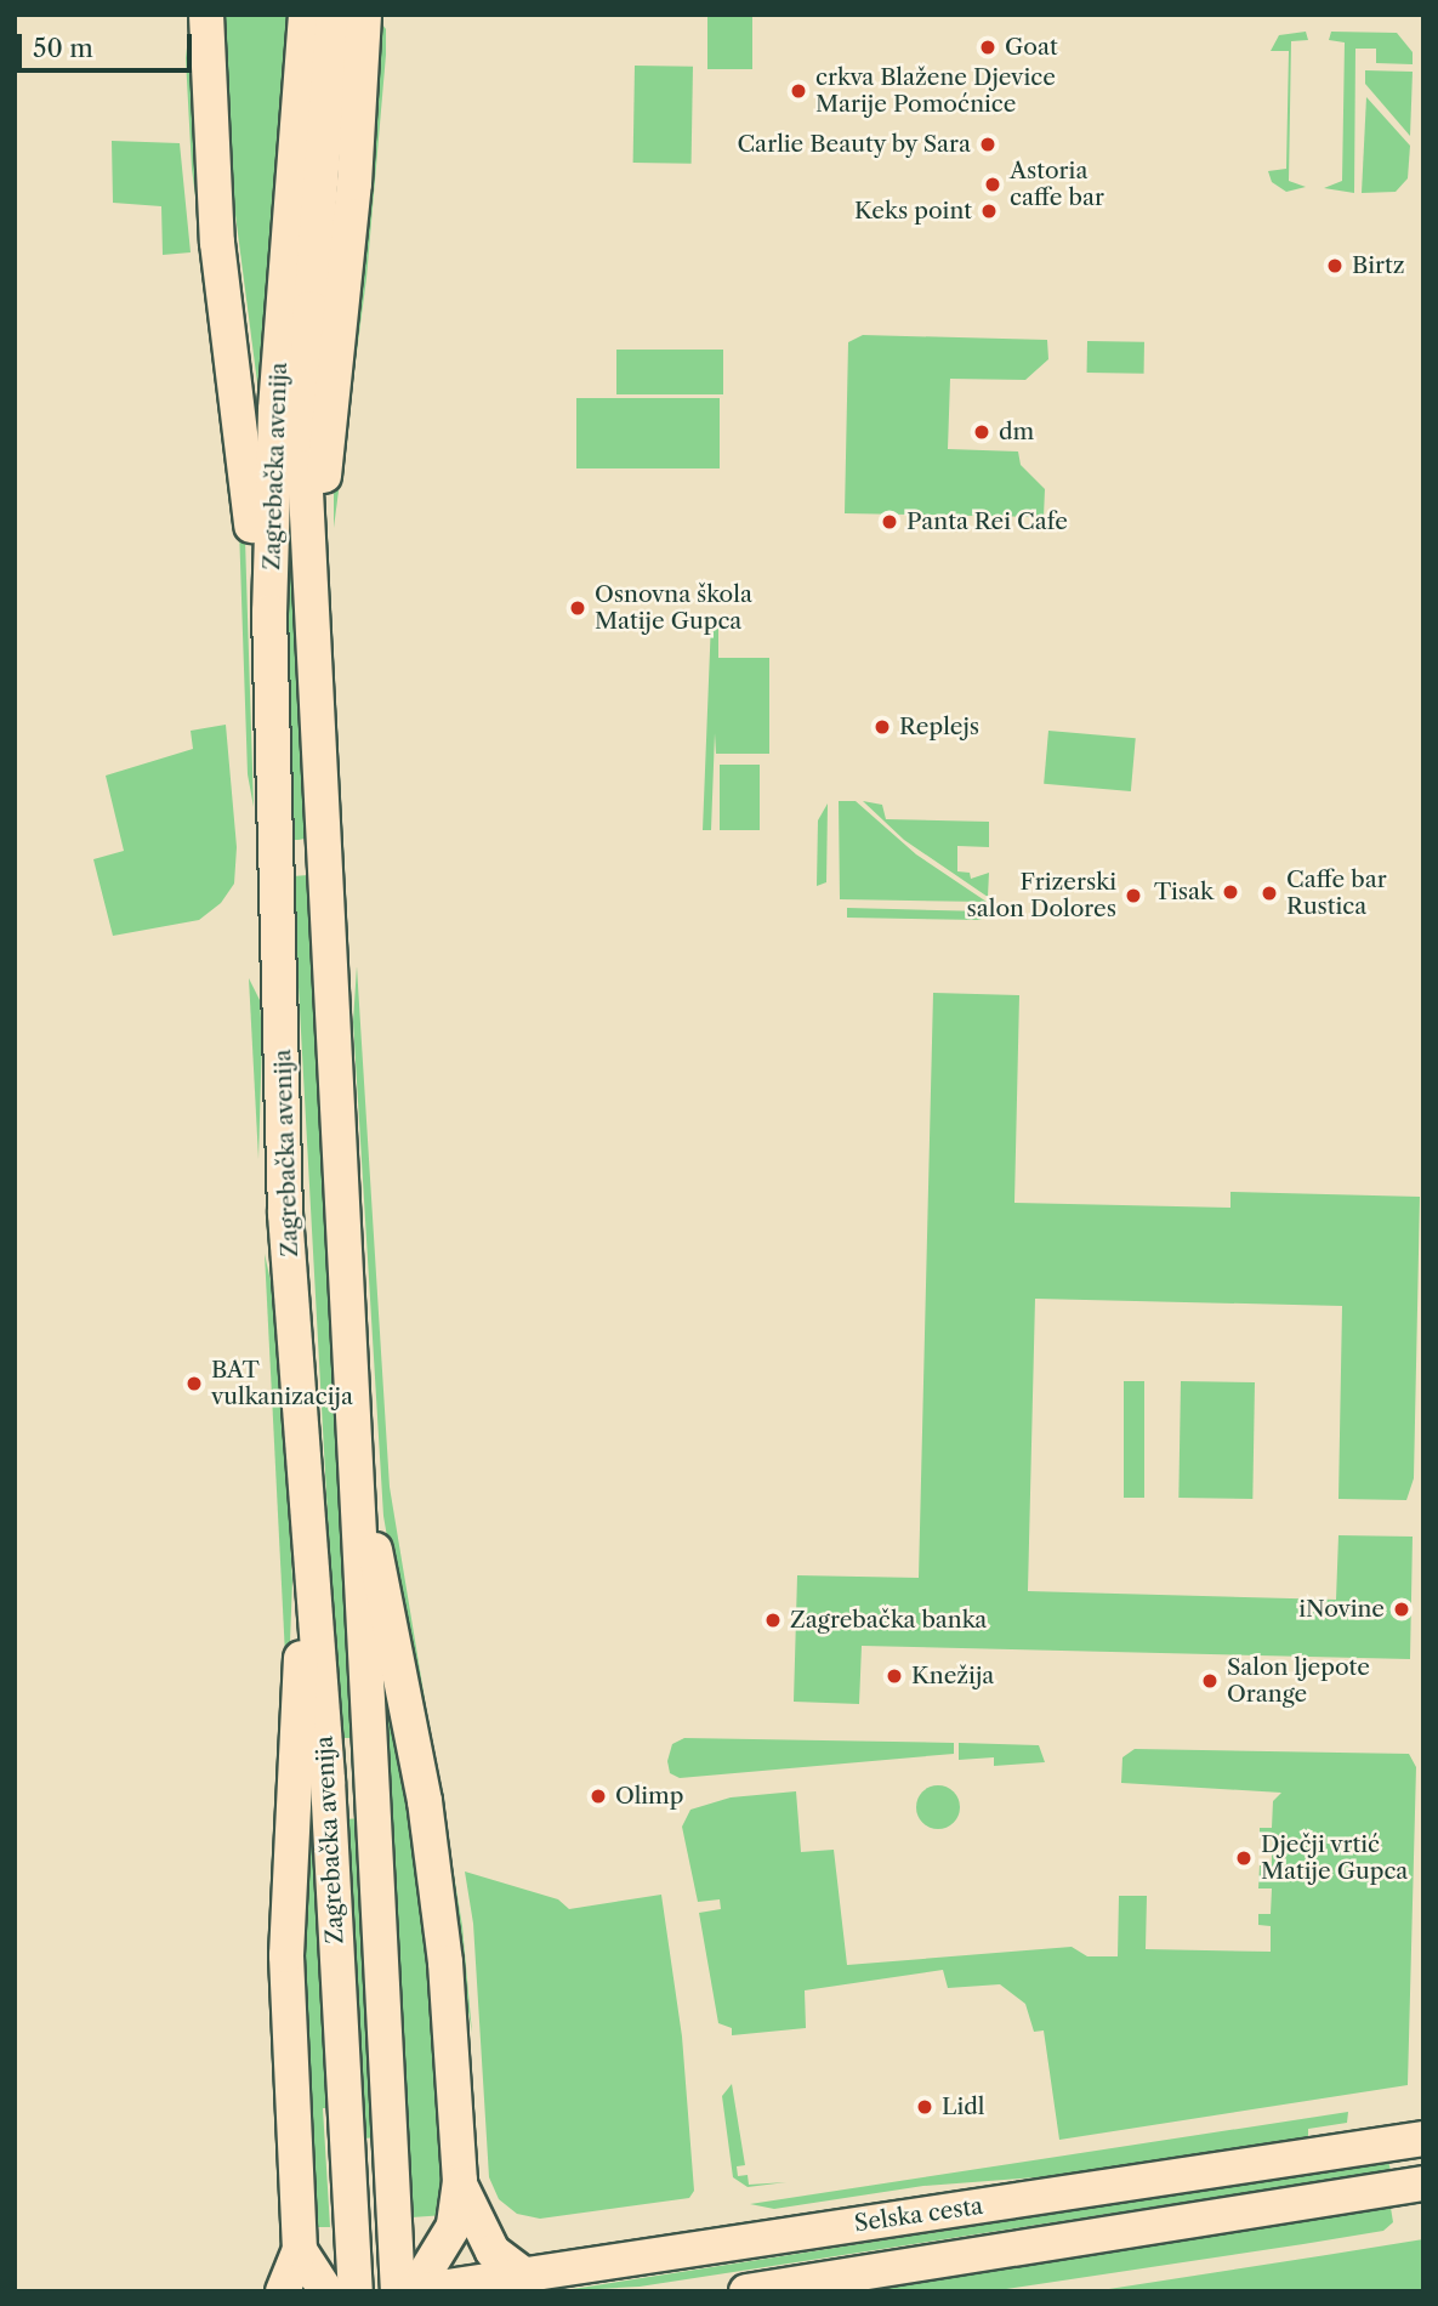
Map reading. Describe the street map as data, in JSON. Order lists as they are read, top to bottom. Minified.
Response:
{"streets":{"main road":["Zagrebačka avenija","Selska cesta"]},"places":["Goat","crkva Blažene Djevice Marije Pomoćnice","Carlie Beauty by Sara","Astoria caffe bar","Keks point","Birtz","dm","Panta Rei Cafe","Osnovna škola Matije Gupca","Replejs","Tisak","Caffe bar Rustica","Frizerski salon Dolores","BAT vulkanizacija","iNovine","Zagrebačka banka","Knežija","Salon ljepote Orange","Olimp","Dječji vrtić Matije Gupca","Lidl"],"scale_bar":"50 m"}
